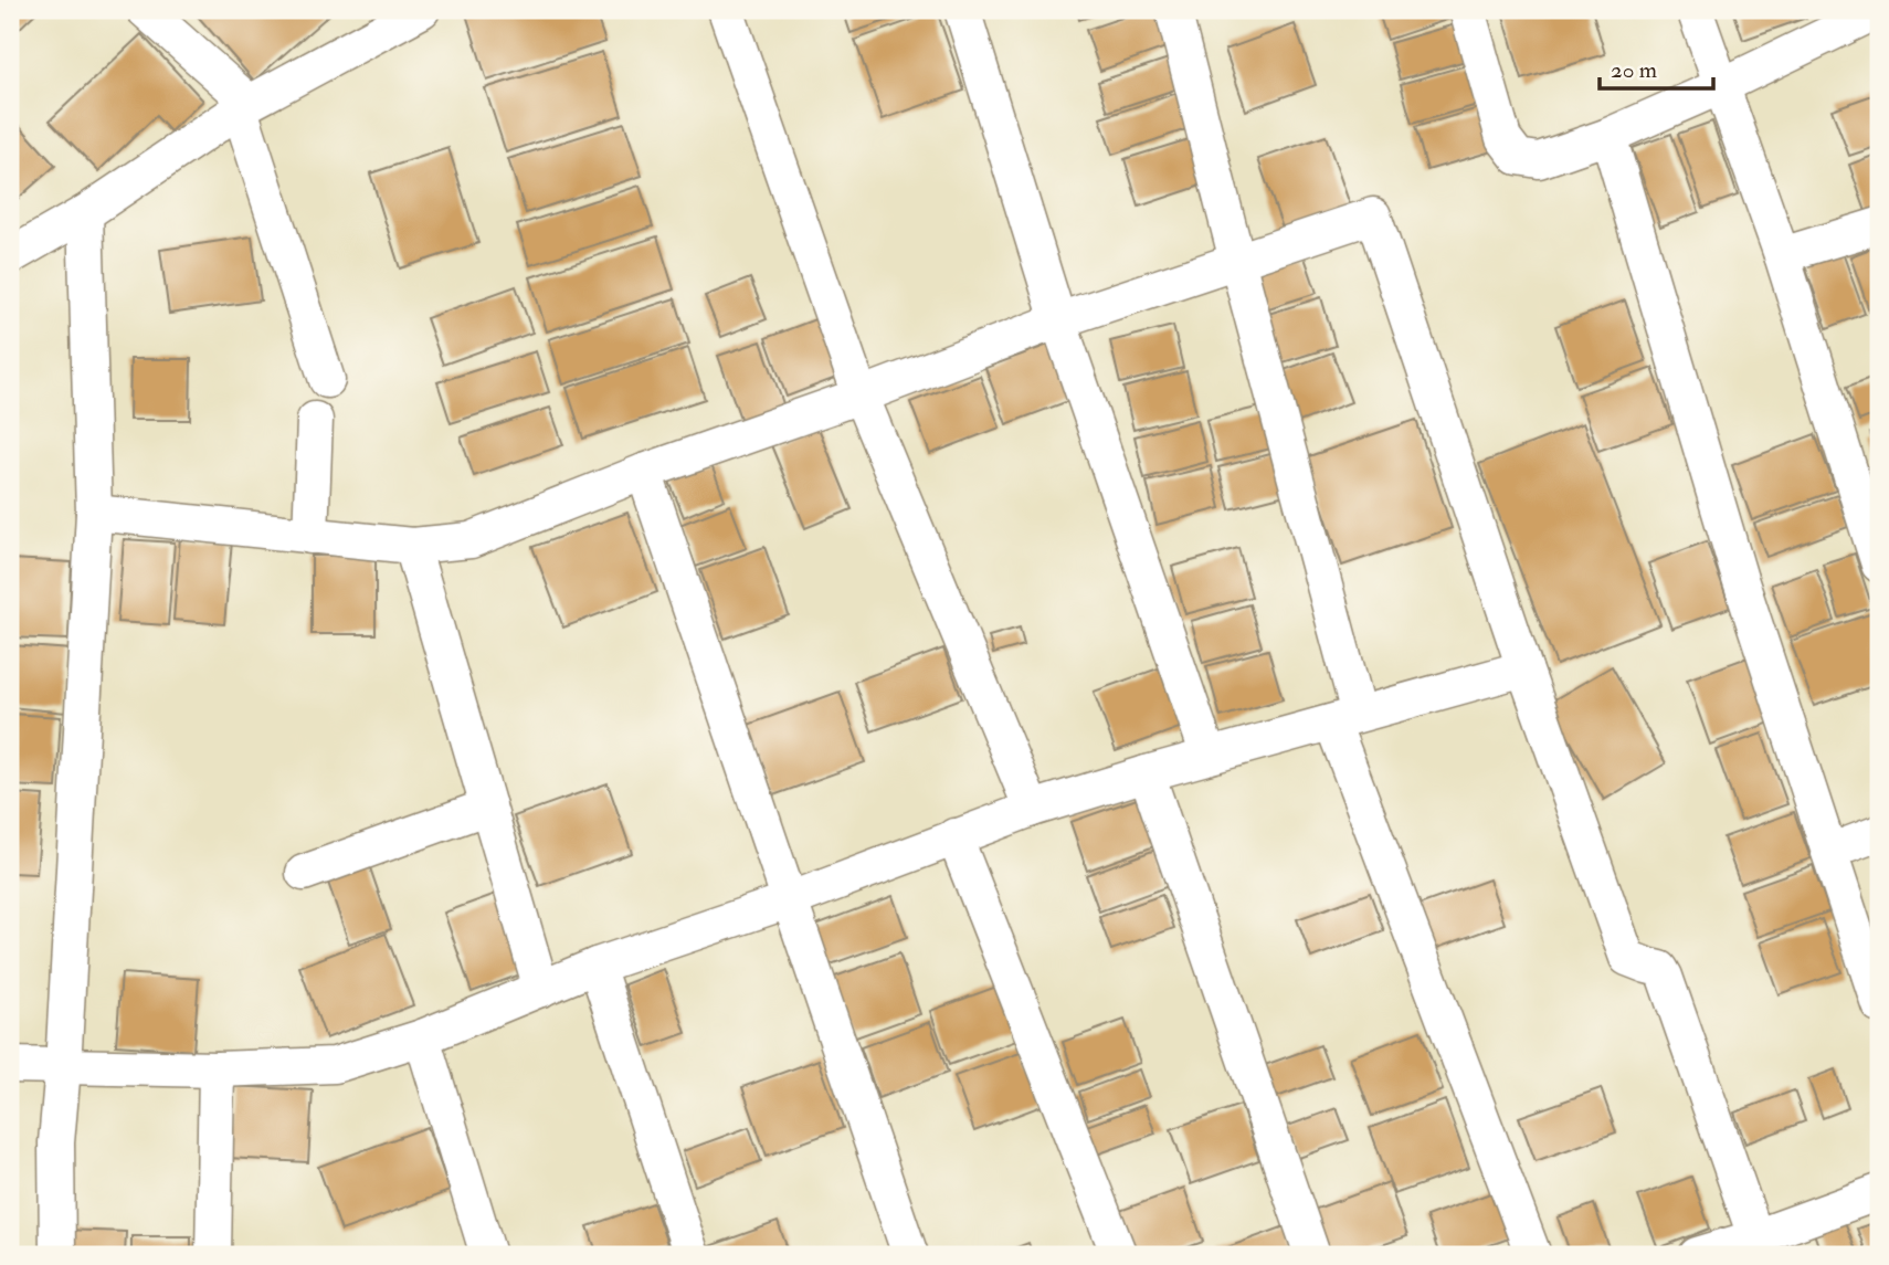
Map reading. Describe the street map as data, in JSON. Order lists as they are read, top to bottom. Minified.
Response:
{"scale_bar":"20 m"}
